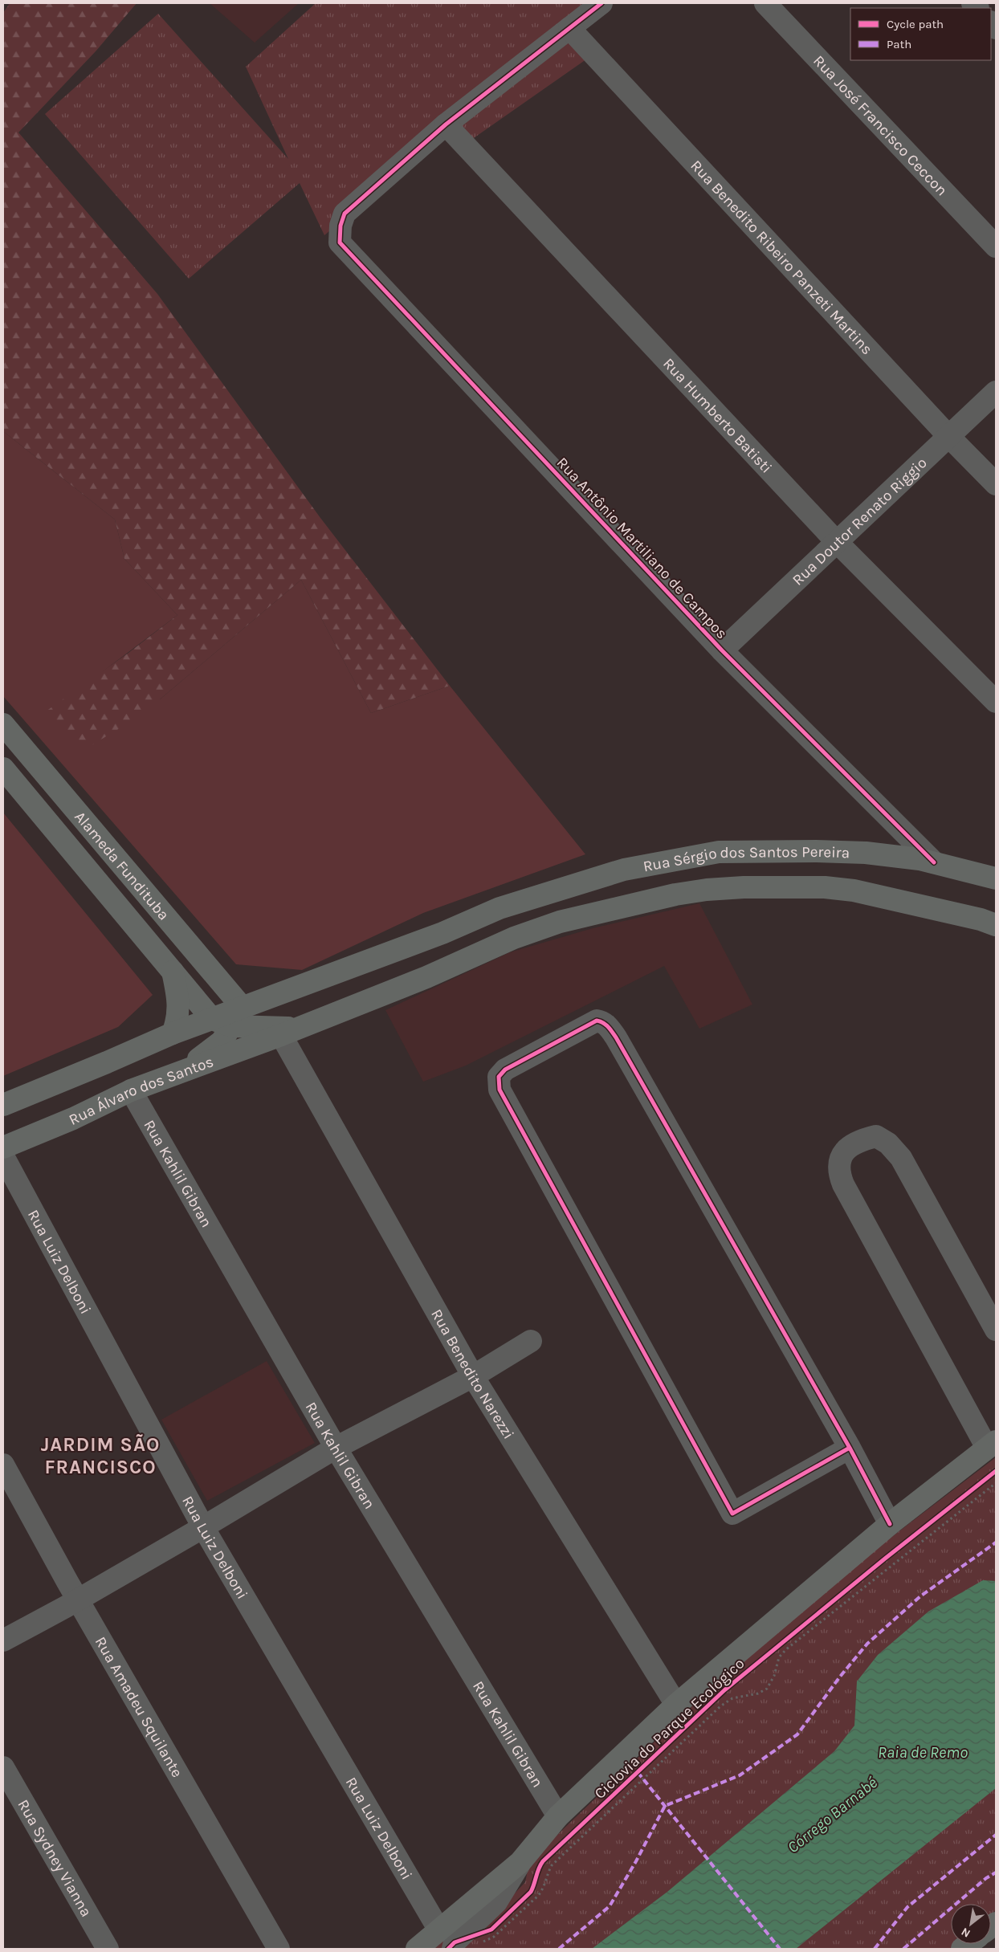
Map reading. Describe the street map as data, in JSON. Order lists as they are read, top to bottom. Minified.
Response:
{"streets":{"main road":["Rua Sérgio dos Santos Pereira","Alameda Fundituba","Rua Álvaro dos Santos"],"street":["Rua José Francisco Ceccon","Rua Benedito Ribeiro Panzeti Martins","Rua Humberto Batisti","Rua Doutor Renato Riggio","Rua Antônio Martiliano de Campos","Rua Kahlil Gibran","Rua Luiz Delboni","Rua Benedito Narezzi","Rua Amadeu Squilante","Rua Sydney Vianna"],"cycle path":["Ciclovia do Parque Ecológico"]},"crossings":[["Rua Benedito Ribeiro Panzeti Martins","Rua Doutor Renato Riggio"],["Rua Humberto Batisti","Rua Doutor Renato Riggio"],["Rua Humberto Batisti","Rua Antônio Martiliano de Campos"],["Rua Doutor Renato Riggio","Rua Antônio Martiliano de Campos"],["Rua Antônio Martiliano de Campos","Rua Sérgio dos Santos Pereira"],["Rua Sérgio dos Santos Pereira","Alameda Fundituba"],["Rua Álvaro dos Santos","Rua Kahlil Gibran"],["Rua Álvaro dos Santos","Rua Benedito Narezzi"]],"districts":["JARDIM SÃO FRANCISCO"],"water":["Raia de Remo","Córrego Barnabé"],"legend":["Cycle path","Path"],"north":"bottom left"}
